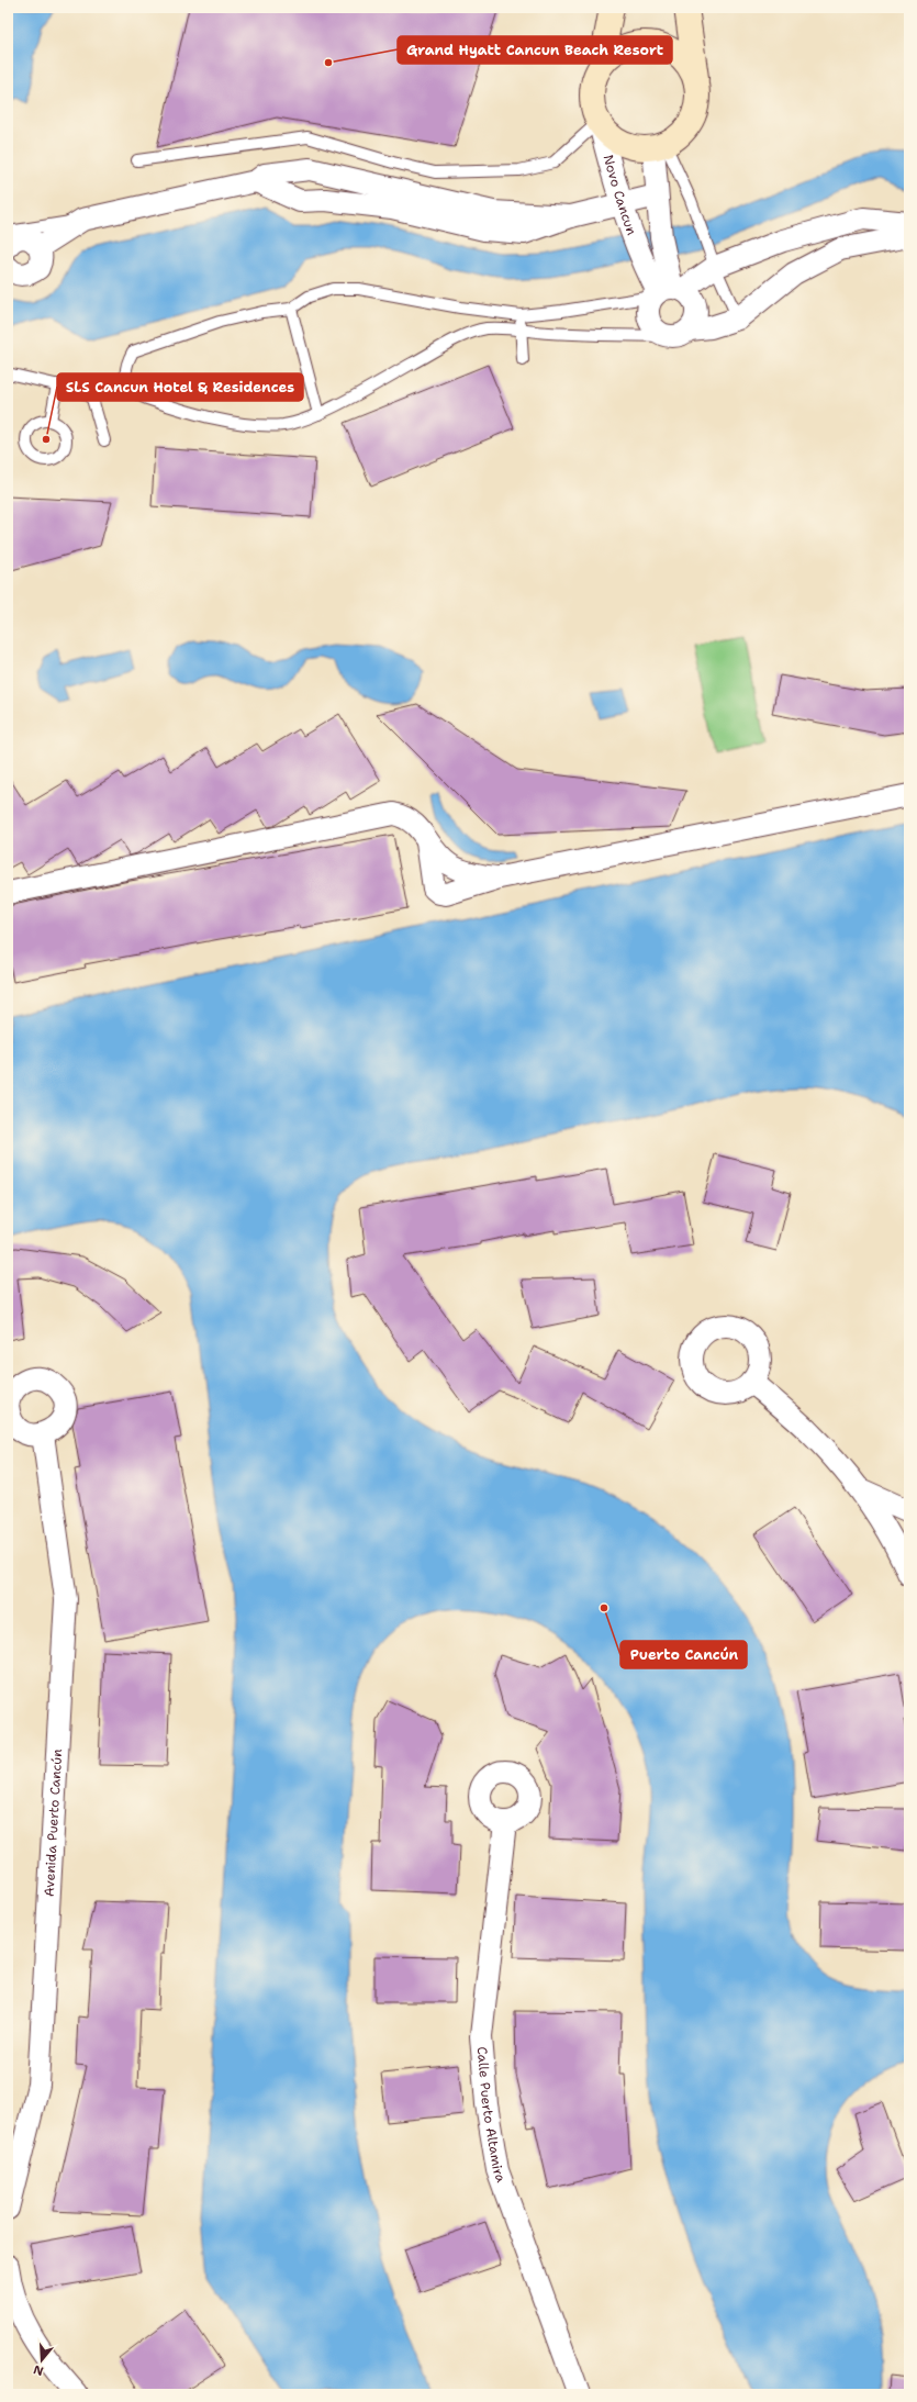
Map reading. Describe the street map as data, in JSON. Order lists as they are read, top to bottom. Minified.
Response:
{"streets":{"street":["Novo Cancun","Avenida Puerto Cancún","Calle Puerto Altamira"]},"places":["Grand Hyatt Cancun Beach Resort","SLS Cancun Hotel & Residences","Puerto Cancún"],"north":"bottom"}
